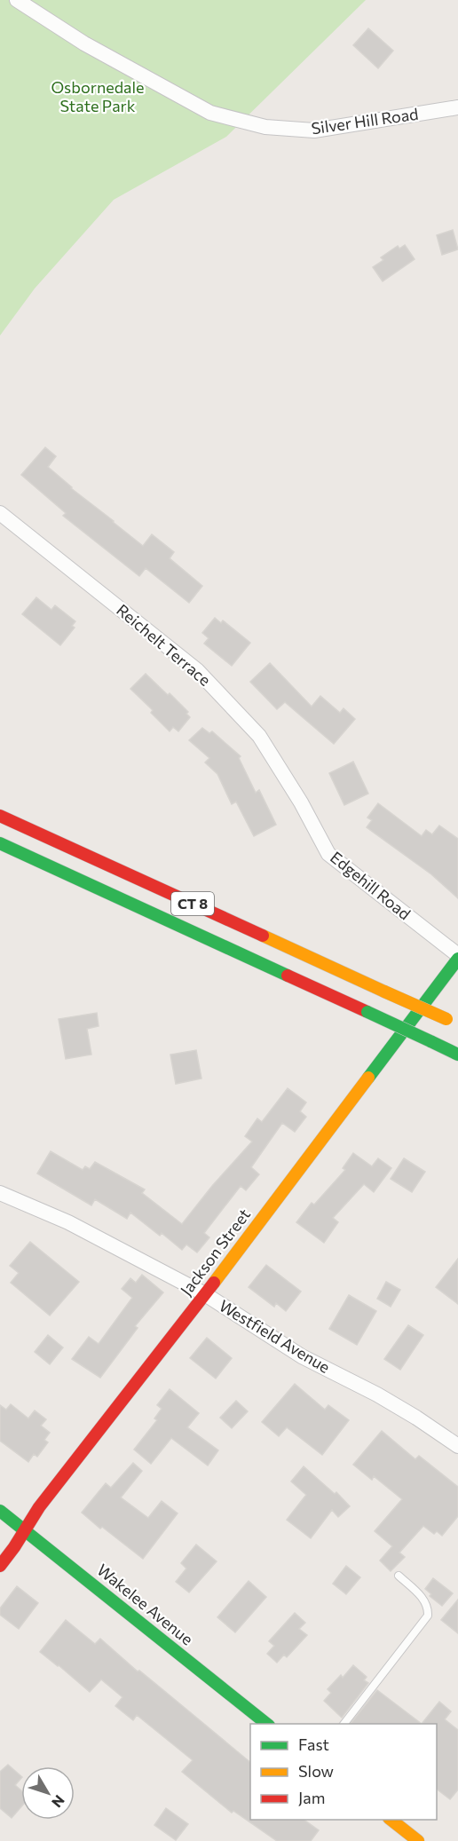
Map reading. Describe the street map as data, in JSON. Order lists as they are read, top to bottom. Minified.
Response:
{"streets":{"main road":["CT 8","Jackson Street","Wakelee Avenue"],"street":["Silver Hill Road","Reichelt Terrace","Edgehill Road","Westfield Avenue"]},"crossings":[["Reichelt Terrace","Edgehill Road"],["Edgehill Road","Jackson Street"],["Jackson Street","Westfield Avenue"],["Jackson Street","Wakelee Avenue"]],"parks":["Osbornedale State Park"],"legend":["Fast","Slow","Jam"],"north":"bottom right"}
